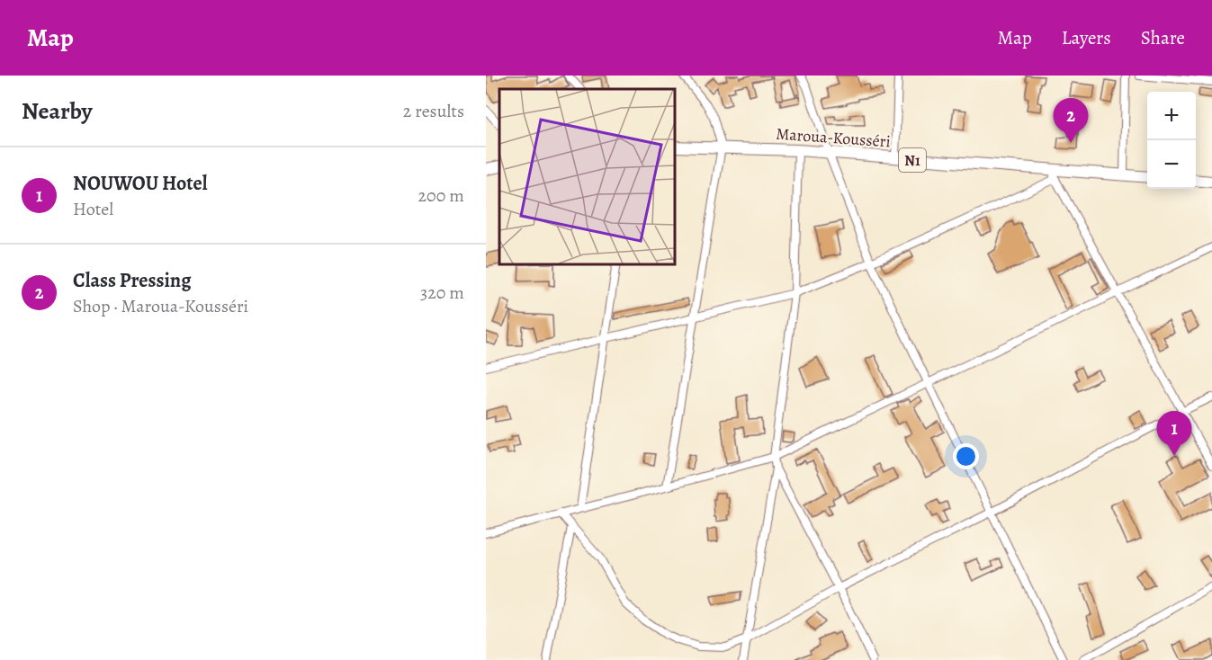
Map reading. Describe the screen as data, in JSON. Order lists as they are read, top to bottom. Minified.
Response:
{"streets":{"highway":["Maroua-Kousséri","N1"]},"page":{"header":"Map","nav":["Map","Layers","Share"],"heading":["Nearby","2 results"],"map_buttons":["+","−"],"pins":["2","1"],"list":[{"mark":"1","name":"NOUWOU Hotel","note":"Hotel","value":"200 m"},{"mark":"2","name":"Class Pressing","note":"Shop · Maroua-Kousséri","value":"320 m"}]}}
